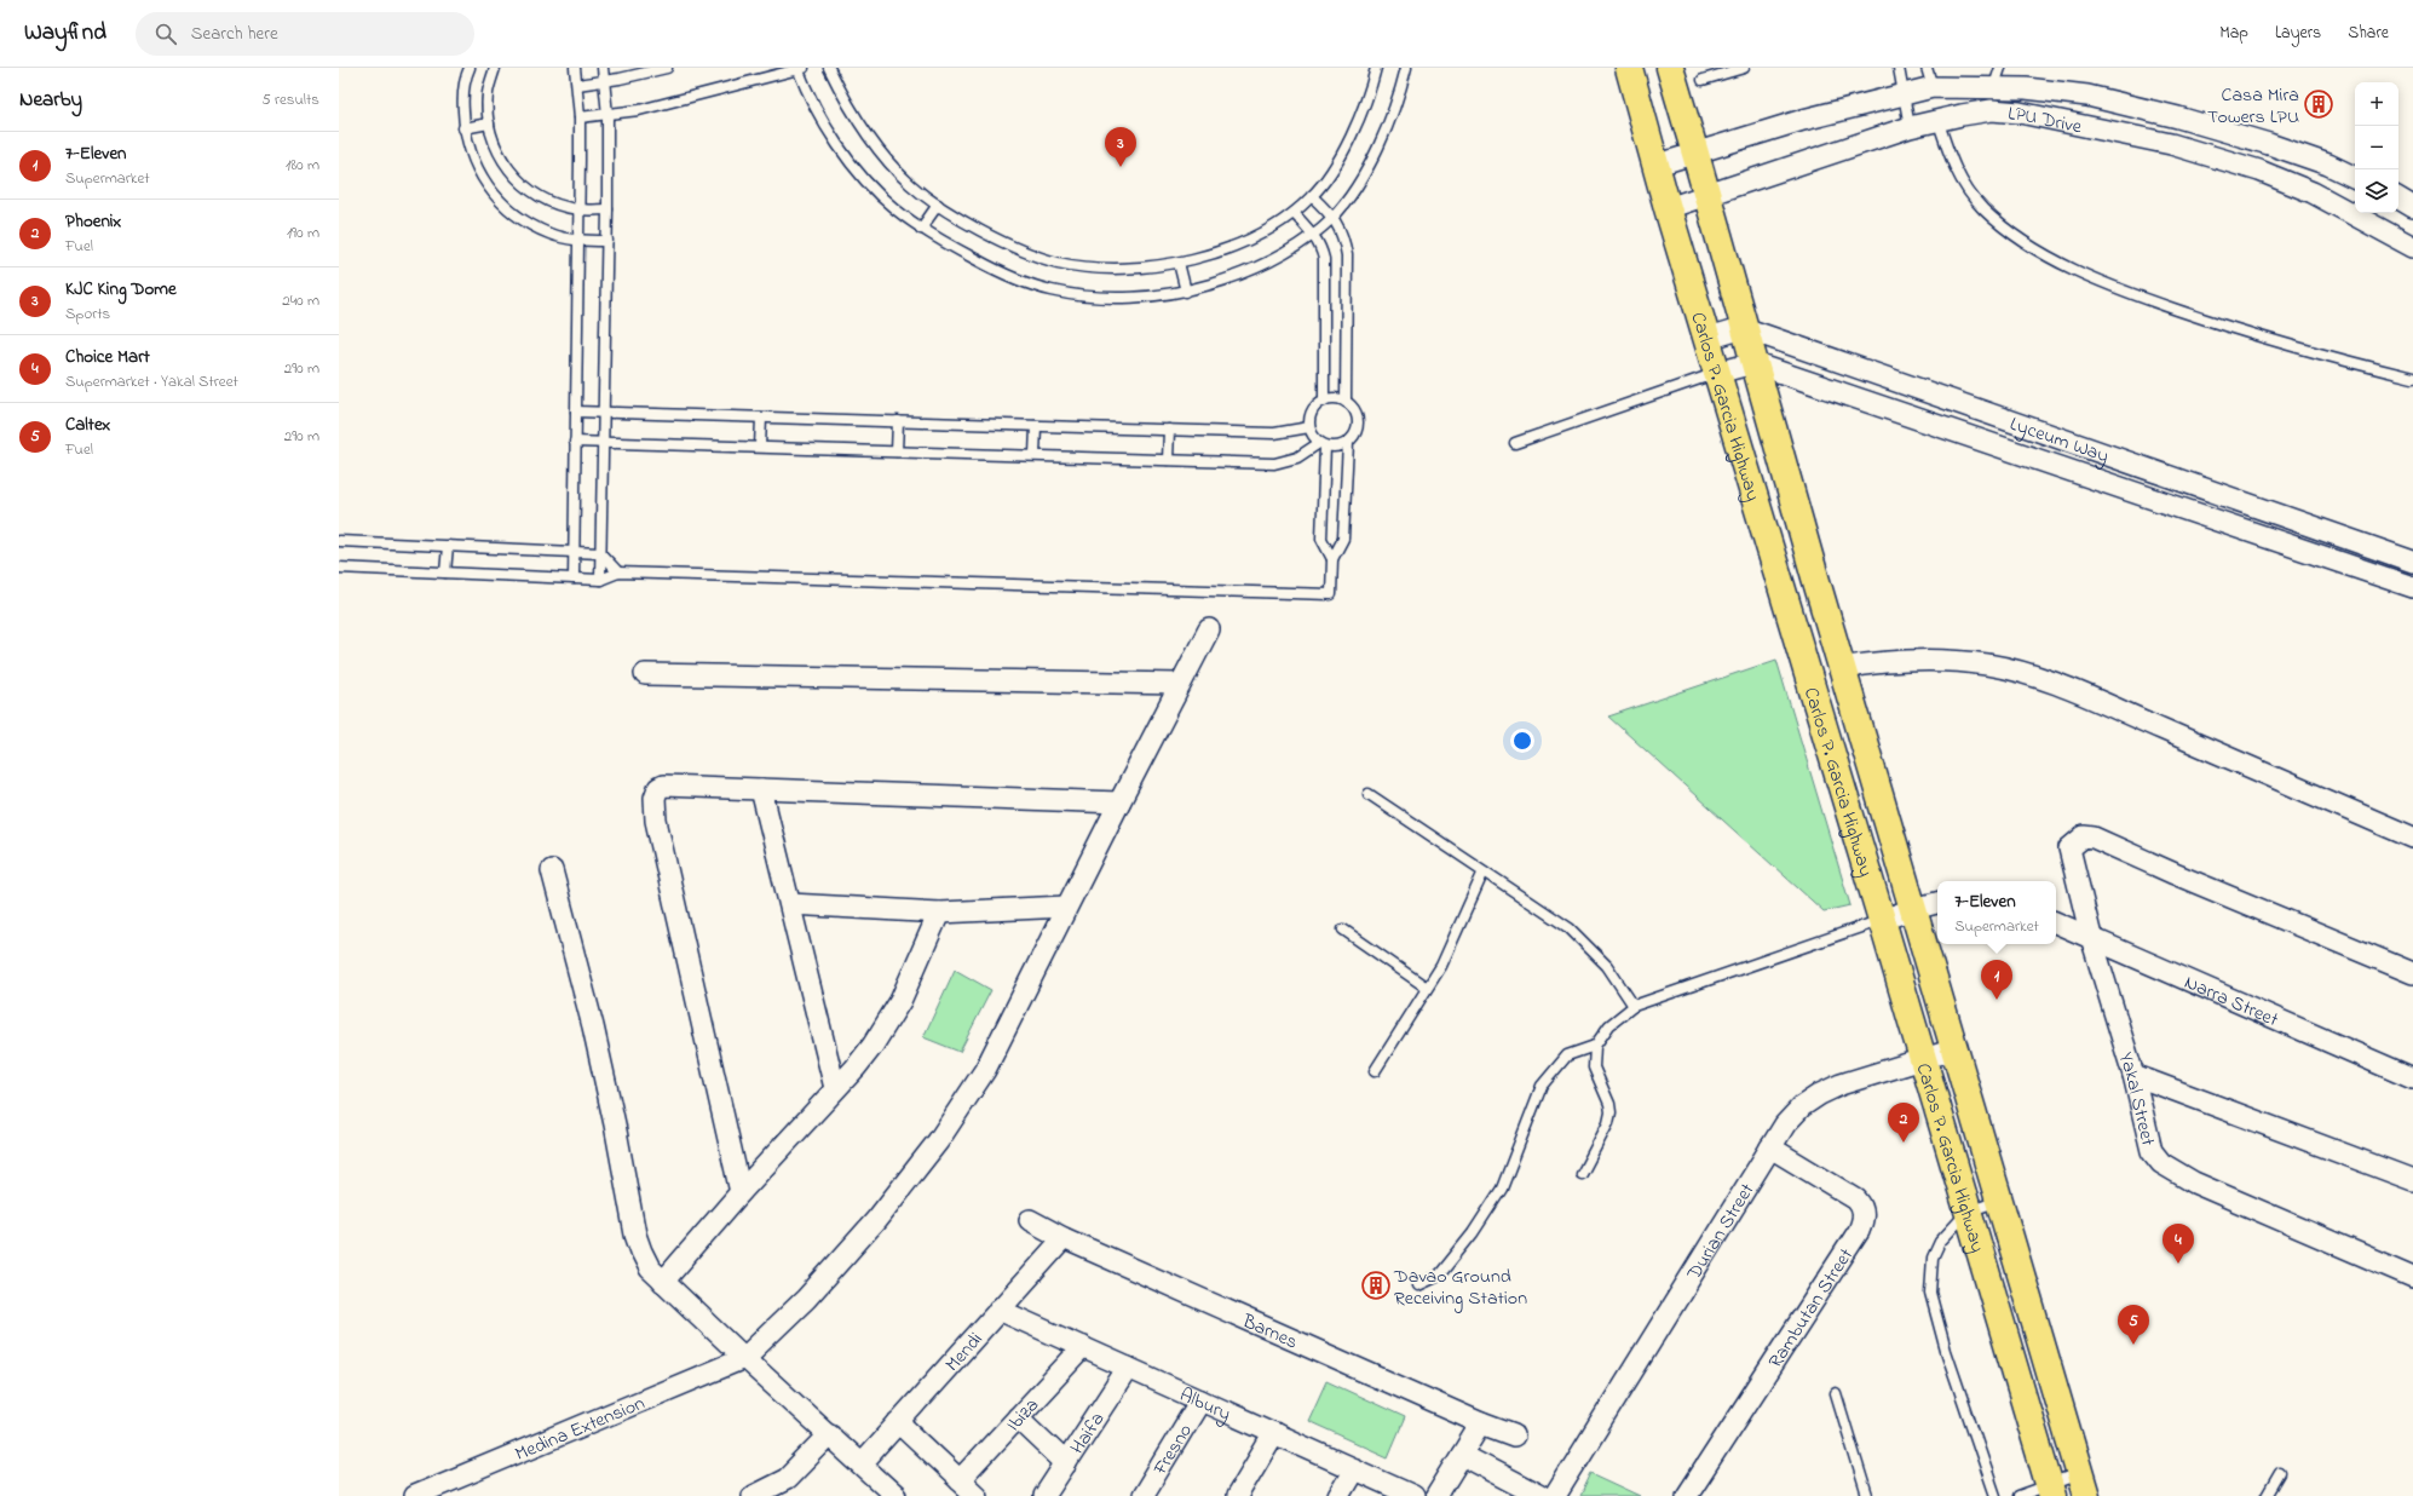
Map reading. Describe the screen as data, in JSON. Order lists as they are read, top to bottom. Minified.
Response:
{"streets":{"highway":["Carlos P. Garcia Highway"],"street":["LPU Drive","Lyceum Way","Narra Street","Yakal Street","Durian Street","Rambutan Street","Barnes","Mendi","Albury","Ibiza","Medina Extension","Haifa","Fresno"]},"crossings":[["LPU Drive","Carlos P. Garcia Highway"],["Carlos P. Garcia Highway","Lyceum Way"],["Carlos P. Garcia Highway","Durian Street"],["Narra Street","Yakal Street"],["Durian Street","Rambutan Street"],["Barnes","Mendi"],["Mendi","Albury"],["Albury","Ibiza"],["Albury","Haifa"],["Albury","Fresno"]],"places":{"building":["Casa Mira Towers LPU","Davao Ground Receiving Station"]},"page":{"header":"Wayfind","search":"Search here","nav":["Map","Layers","Share"],"heading":["Nearby","5 results"],"map_buttons":["+","−"],"pins":["3","1","2","4","5"],"list":[{"mark":"1","name":"7-Eleven","note":"Supermarket","value":"180 m"},{"mark":"2","name":"Phoenix","note":"Fuel","value":"190 m"},{"mark":"3","name":"KJC King Dome","note":"Sports","value":"240 m"},{"mark":"4","name":"Choice Mart","note":"Supermarket · Yakal Street","value":"290 m"},{"mark":"5","name":"Caltex","note":"Fuel","value":"290 m"}],"popup":["7-Eleven","Supermarket"]}}
